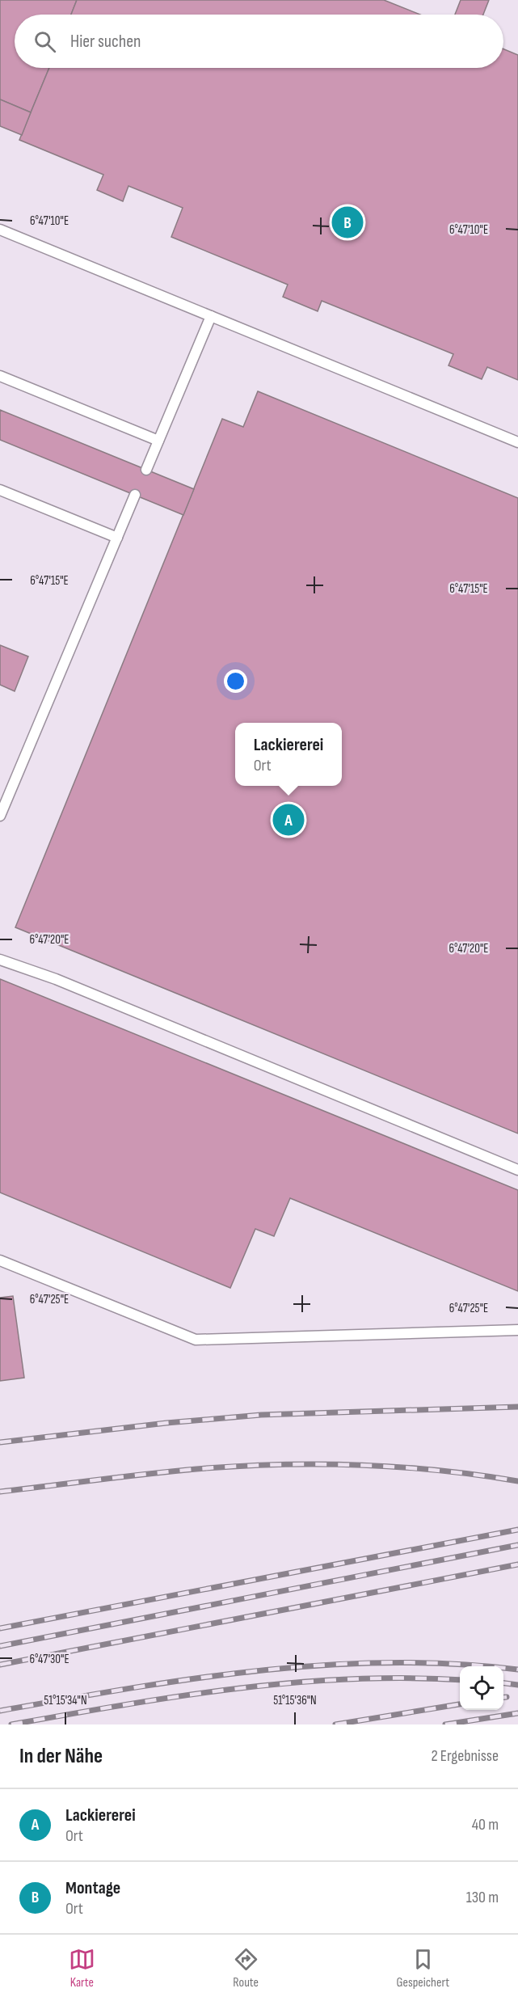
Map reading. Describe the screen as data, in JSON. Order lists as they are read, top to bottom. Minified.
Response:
{"page":{"search":"Hier suchen","pins":["B","A"],"popup":["Lackiererei","Ort"],"heading":["In der Nähe","2 Ergebnisse"],"list":[{"mark":"A","name":"Lackiererei","note":"Ort","value":"40 m"},{"mark":"B","name":"Montage","note":"Ort","value":"130 m"}],"nav":["Karte","Route","Gespeichert"]},"coordinates":["6°47'10\"E","6°47'15\"E","6°47'20\"E","6°47'25\"E","6°47'30\"E","51°15'34\"N","51°15'36\"N"]}
